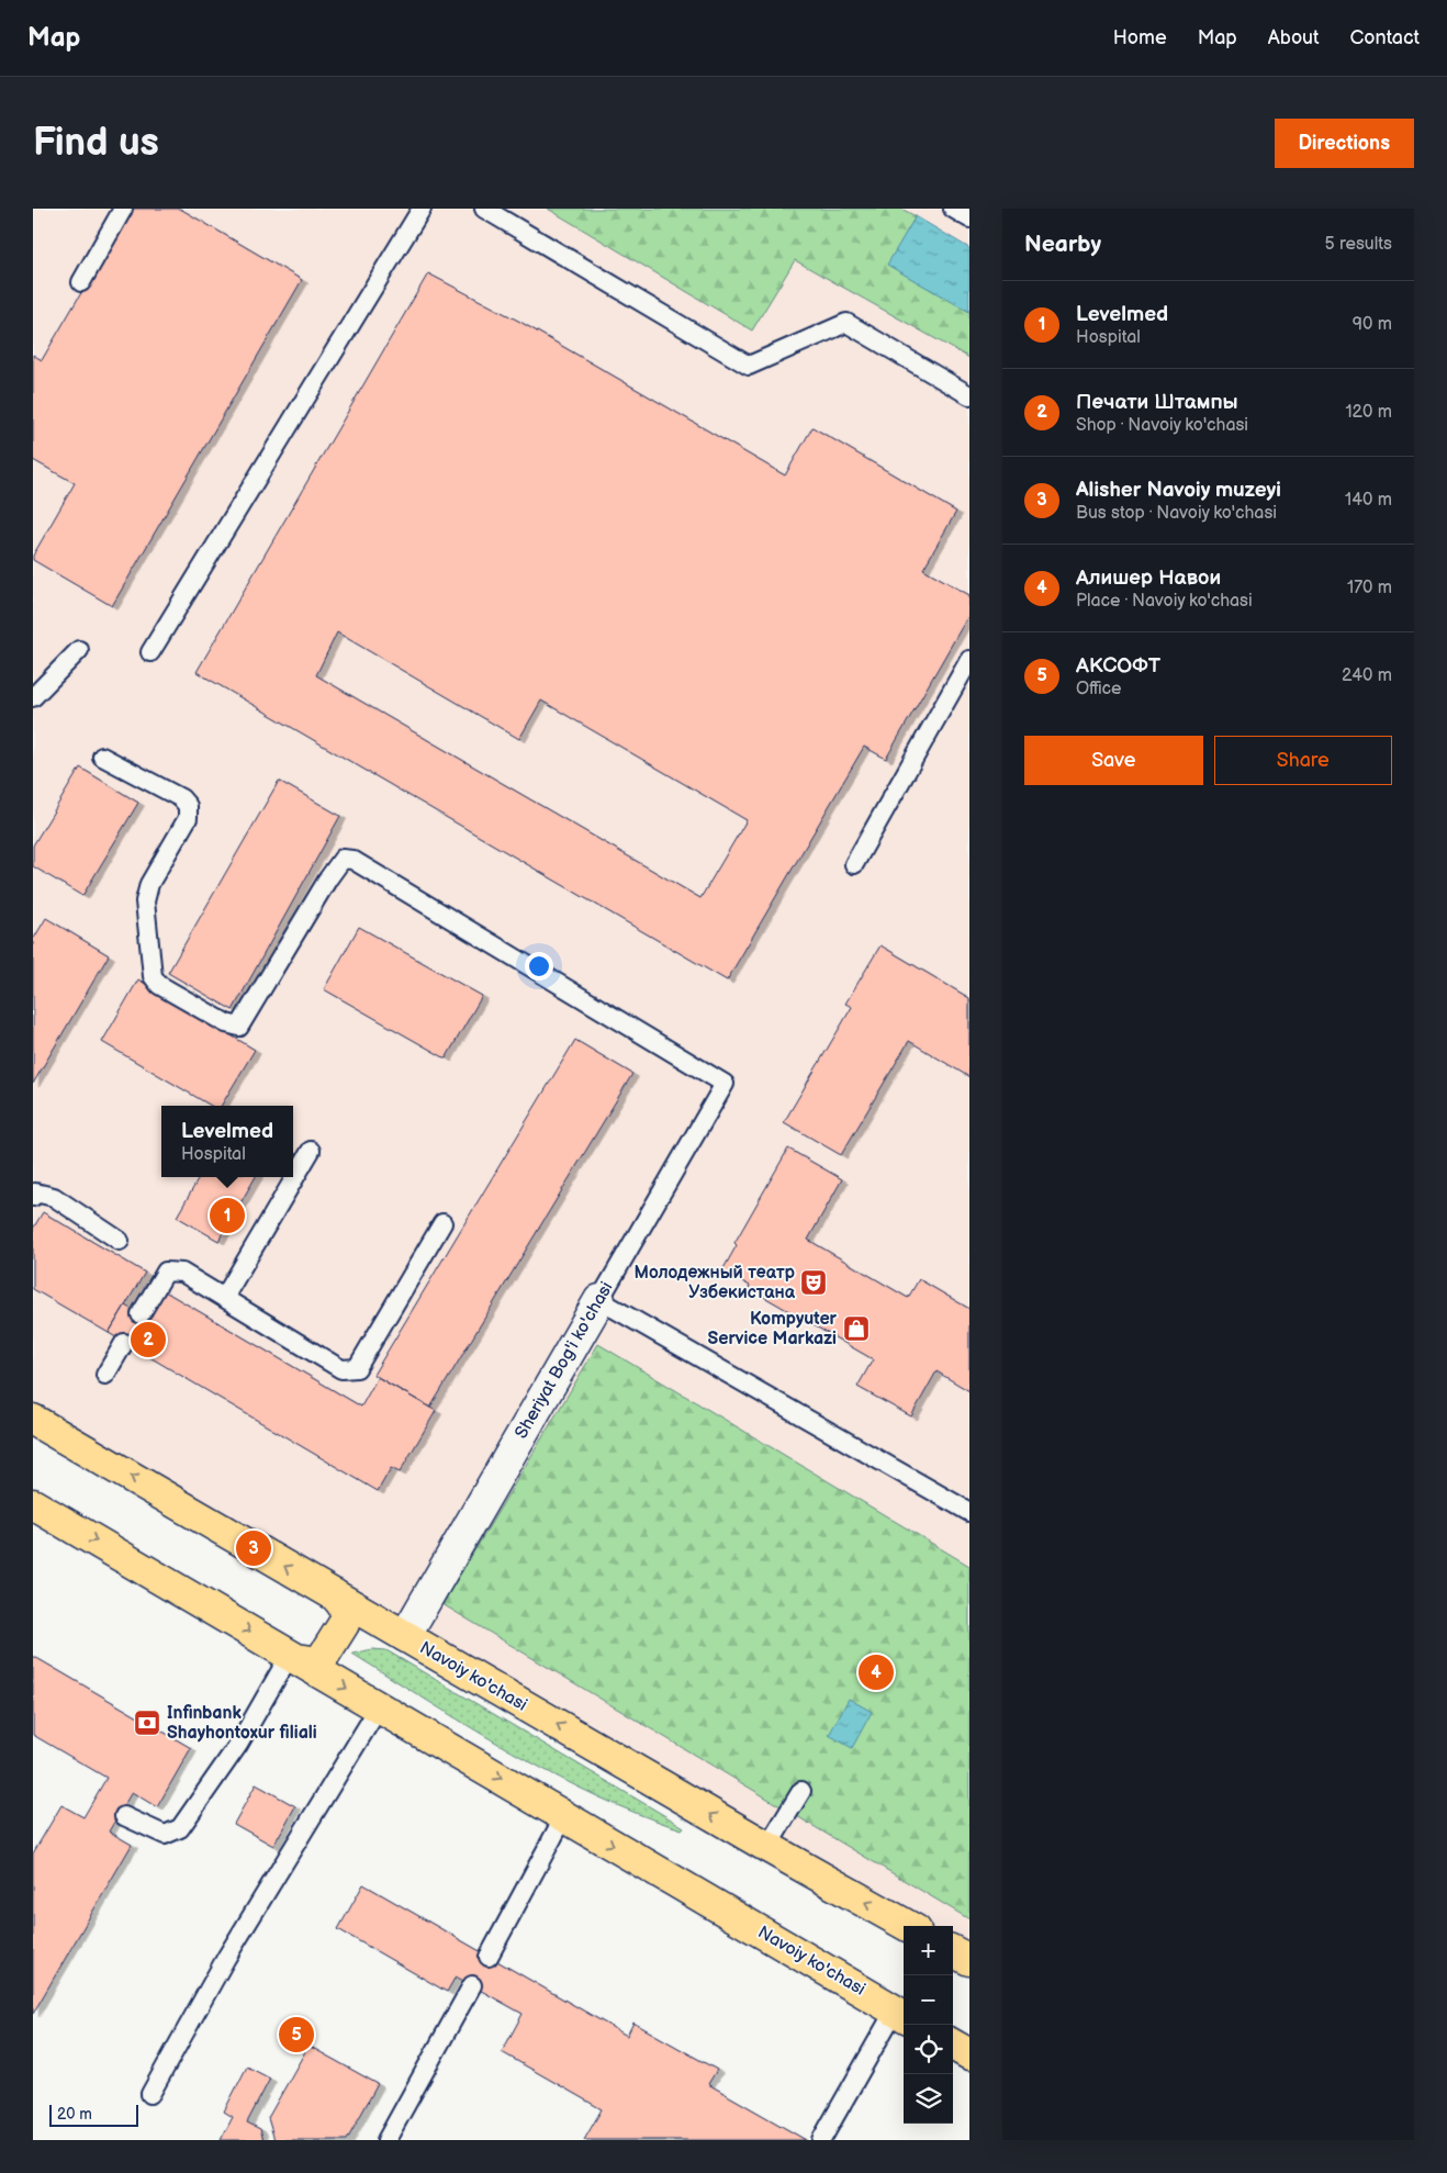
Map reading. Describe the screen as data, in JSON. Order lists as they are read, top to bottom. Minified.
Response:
{"streets":{"main road":["Navoiy ko'chasi"],"street":["Sheriyat Bog'i ko'chasi"]},"crossings":[["Sheriyat Bog'i ko'chasi","Navoiy ko'chasi"]],"places":{"theatre":["Молодежный театр Узбекистана"],"shop":["Kompyuter Service Markazi"],"bank":["Infinbank Shayhontoxur filiali"]},"scale_bar":"20 m","page":{"header":"Map","nav":["Home","Map","About","Contact"],"buttons":["Directions",["Save","Share"]],"title":"Find us","heading":["Nearby","5 results"],"list":[{"mark":"1","name":"Levelmed","note":"Hospital","value":"90 m"},{"mark":"2","name":"Печати Штампы","note":"Shop · Navoiy ko'chasi","value":"120 m"},{"mark":"3","name":"Alisher Navoiy muzeyi","note":"Bus stop · Navoiy ko'chasi","value":"140 m"},{"mark":"4","name":"Алишер Навои","note":"Place · Navoiy ko'chasi","value":"170 m"},{"mark":"5","name":"АКСОФТ","note":"Office","value":"240 m"}],"popup":["Levelmed","Hospital"],"pins":["1","2","3","4","5"],"map_buttons":["+","−"],"scale":"20 m"}}
